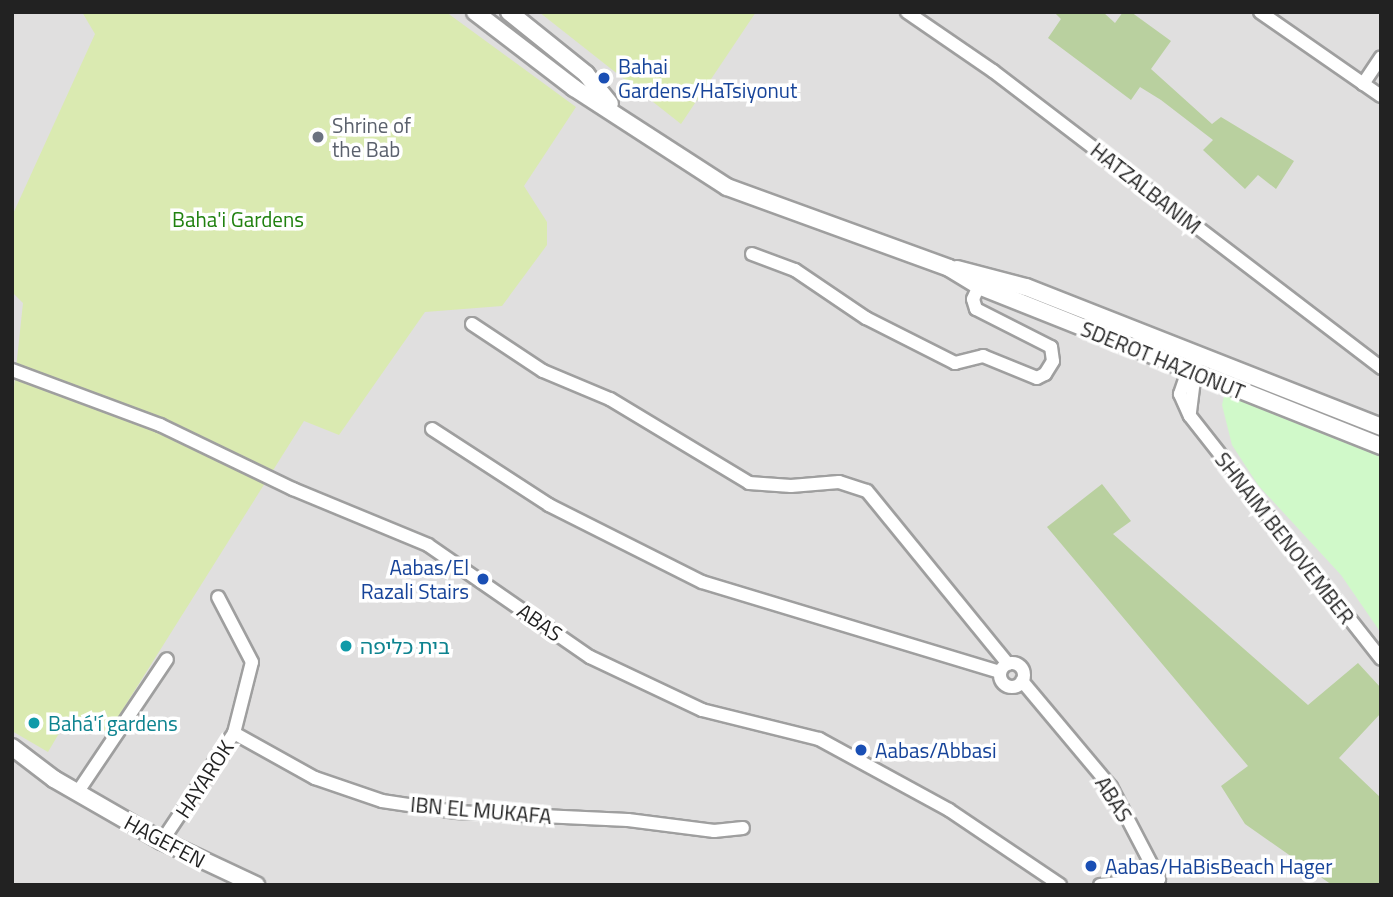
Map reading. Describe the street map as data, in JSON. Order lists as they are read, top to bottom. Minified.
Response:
{"streets":{"street":["HATZALBANIM","SDEROT HAZIONUT","SHNAIM BENOVEMBER","ABAS","HAYAROK","IBN EL MUKAFA","HAGEFEN"]},"crossings":[["SDEROT HAZIONUT","SHNAIM BENOVEMBER"],["HAYAROK","IBN EL MUKAFA"],["HAYAROK","HAGEFEN"]],"parks":["Baha'i Gardens"],"places":["Bahai Gardens/HaTsiyonut","Shrine of the Bab","Aabas/El Razali Stairs","בית כליפה","Bahá'í gardens","Aabas/Abbasi","Aabas/HaBisBeach Hager"]}
